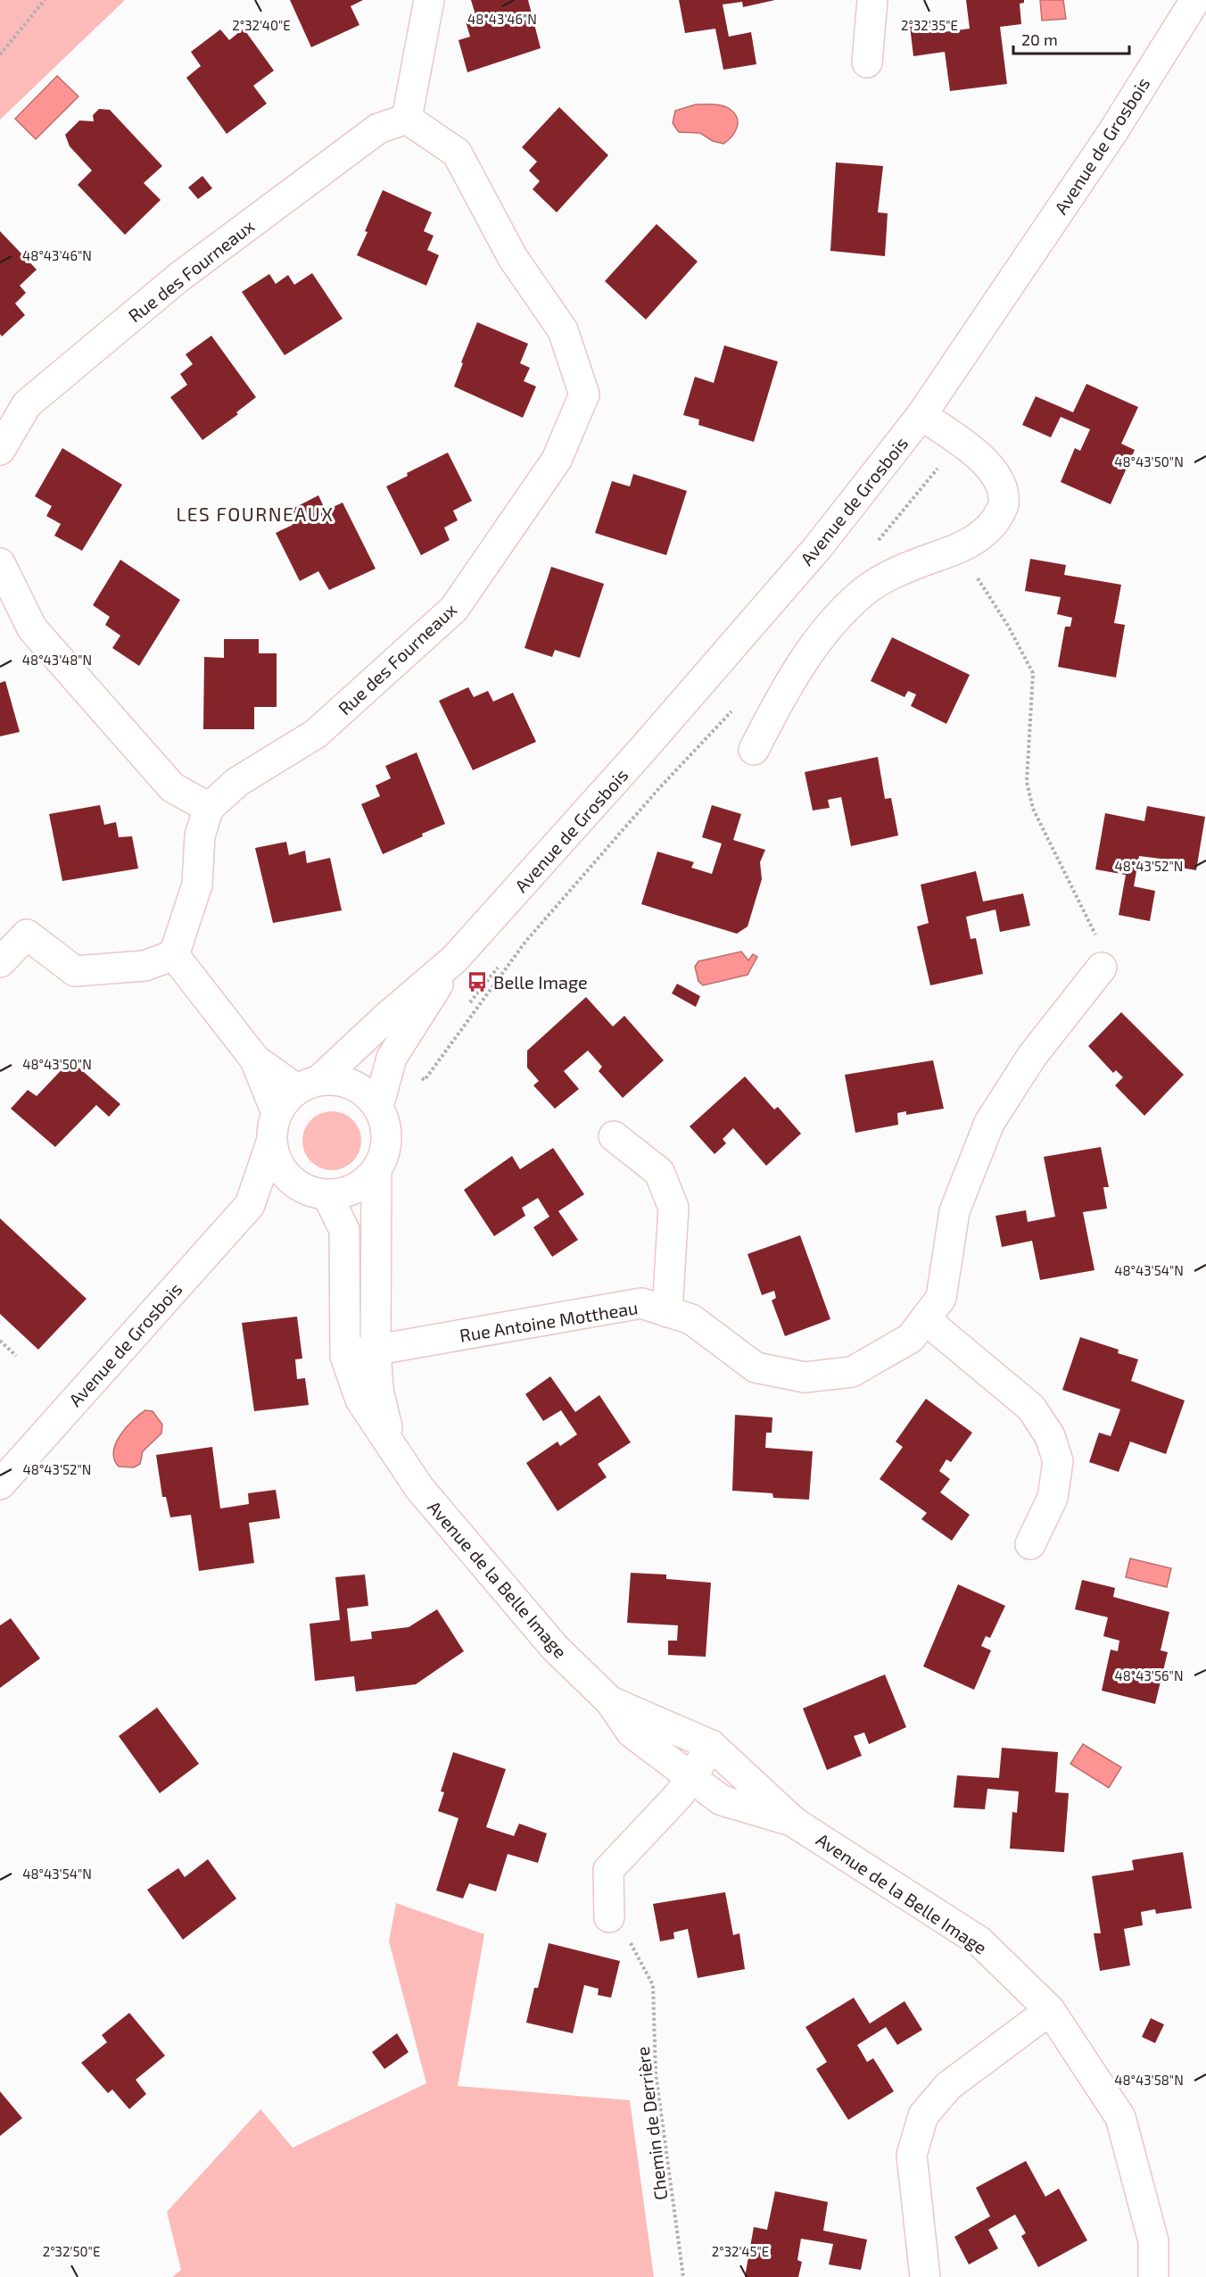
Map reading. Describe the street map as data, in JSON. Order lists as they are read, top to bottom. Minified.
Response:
{"streets":{"street":["Avenue de Grosbois","Rue des Fourneaux","Rue Antoine Mottheau","Avenue de la Belle Image"],"path":["Chemin de Derrière"]},"crossings":[["Avenue de Grosbois","Avenue de la Belle Image"],["Rue Antoine Mottheau","Avenue de la Belle Image"]],"districts":["LES FOURNEAUX"],"places":{"bus stop":["Belle Image"]},"scale_bar":"20 m","coordinates":["48°43'46\"N","2°32'40\"E","2°32'35\"E","48°43'50\"N","48°43'48\"N","48°43'52\"N","48°43'54\"N","48°43'56\"N","48°43'58\"N","2°32'50\"E","2°32'45\"E"]}
